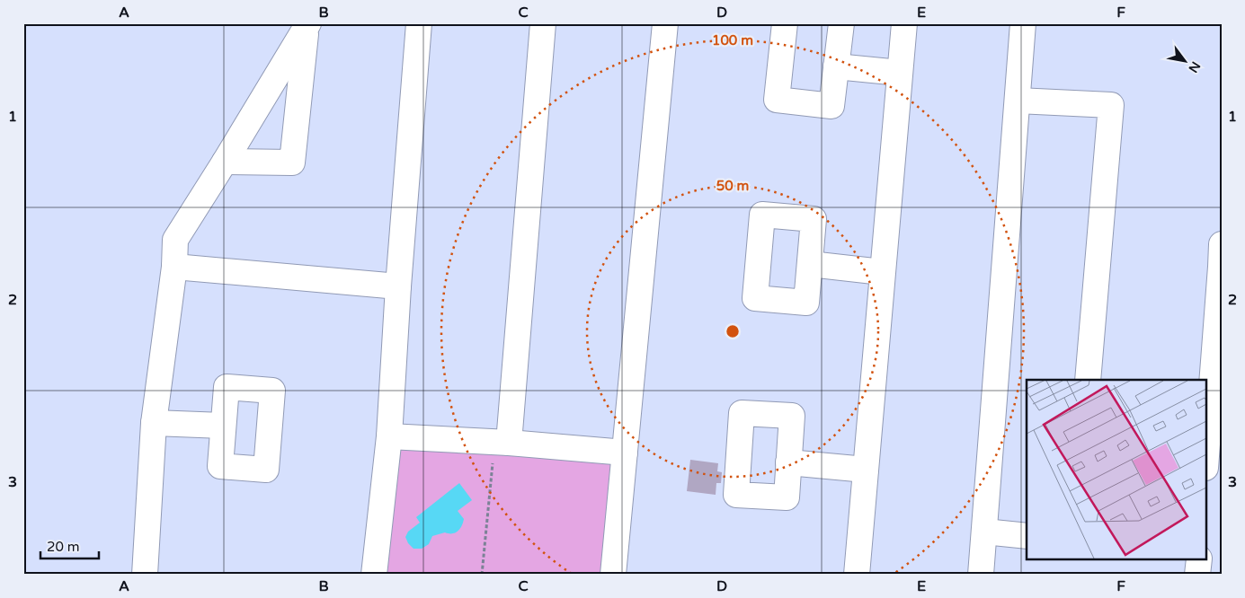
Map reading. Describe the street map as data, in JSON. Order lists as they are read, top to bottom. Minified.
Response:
{"scale_bar":"20 m","north":"bottom right","grid":{"columns":["A","B","C","D","E","F"],"rows":["1","2","3"]},"rings":["100 m","50 m"]}
